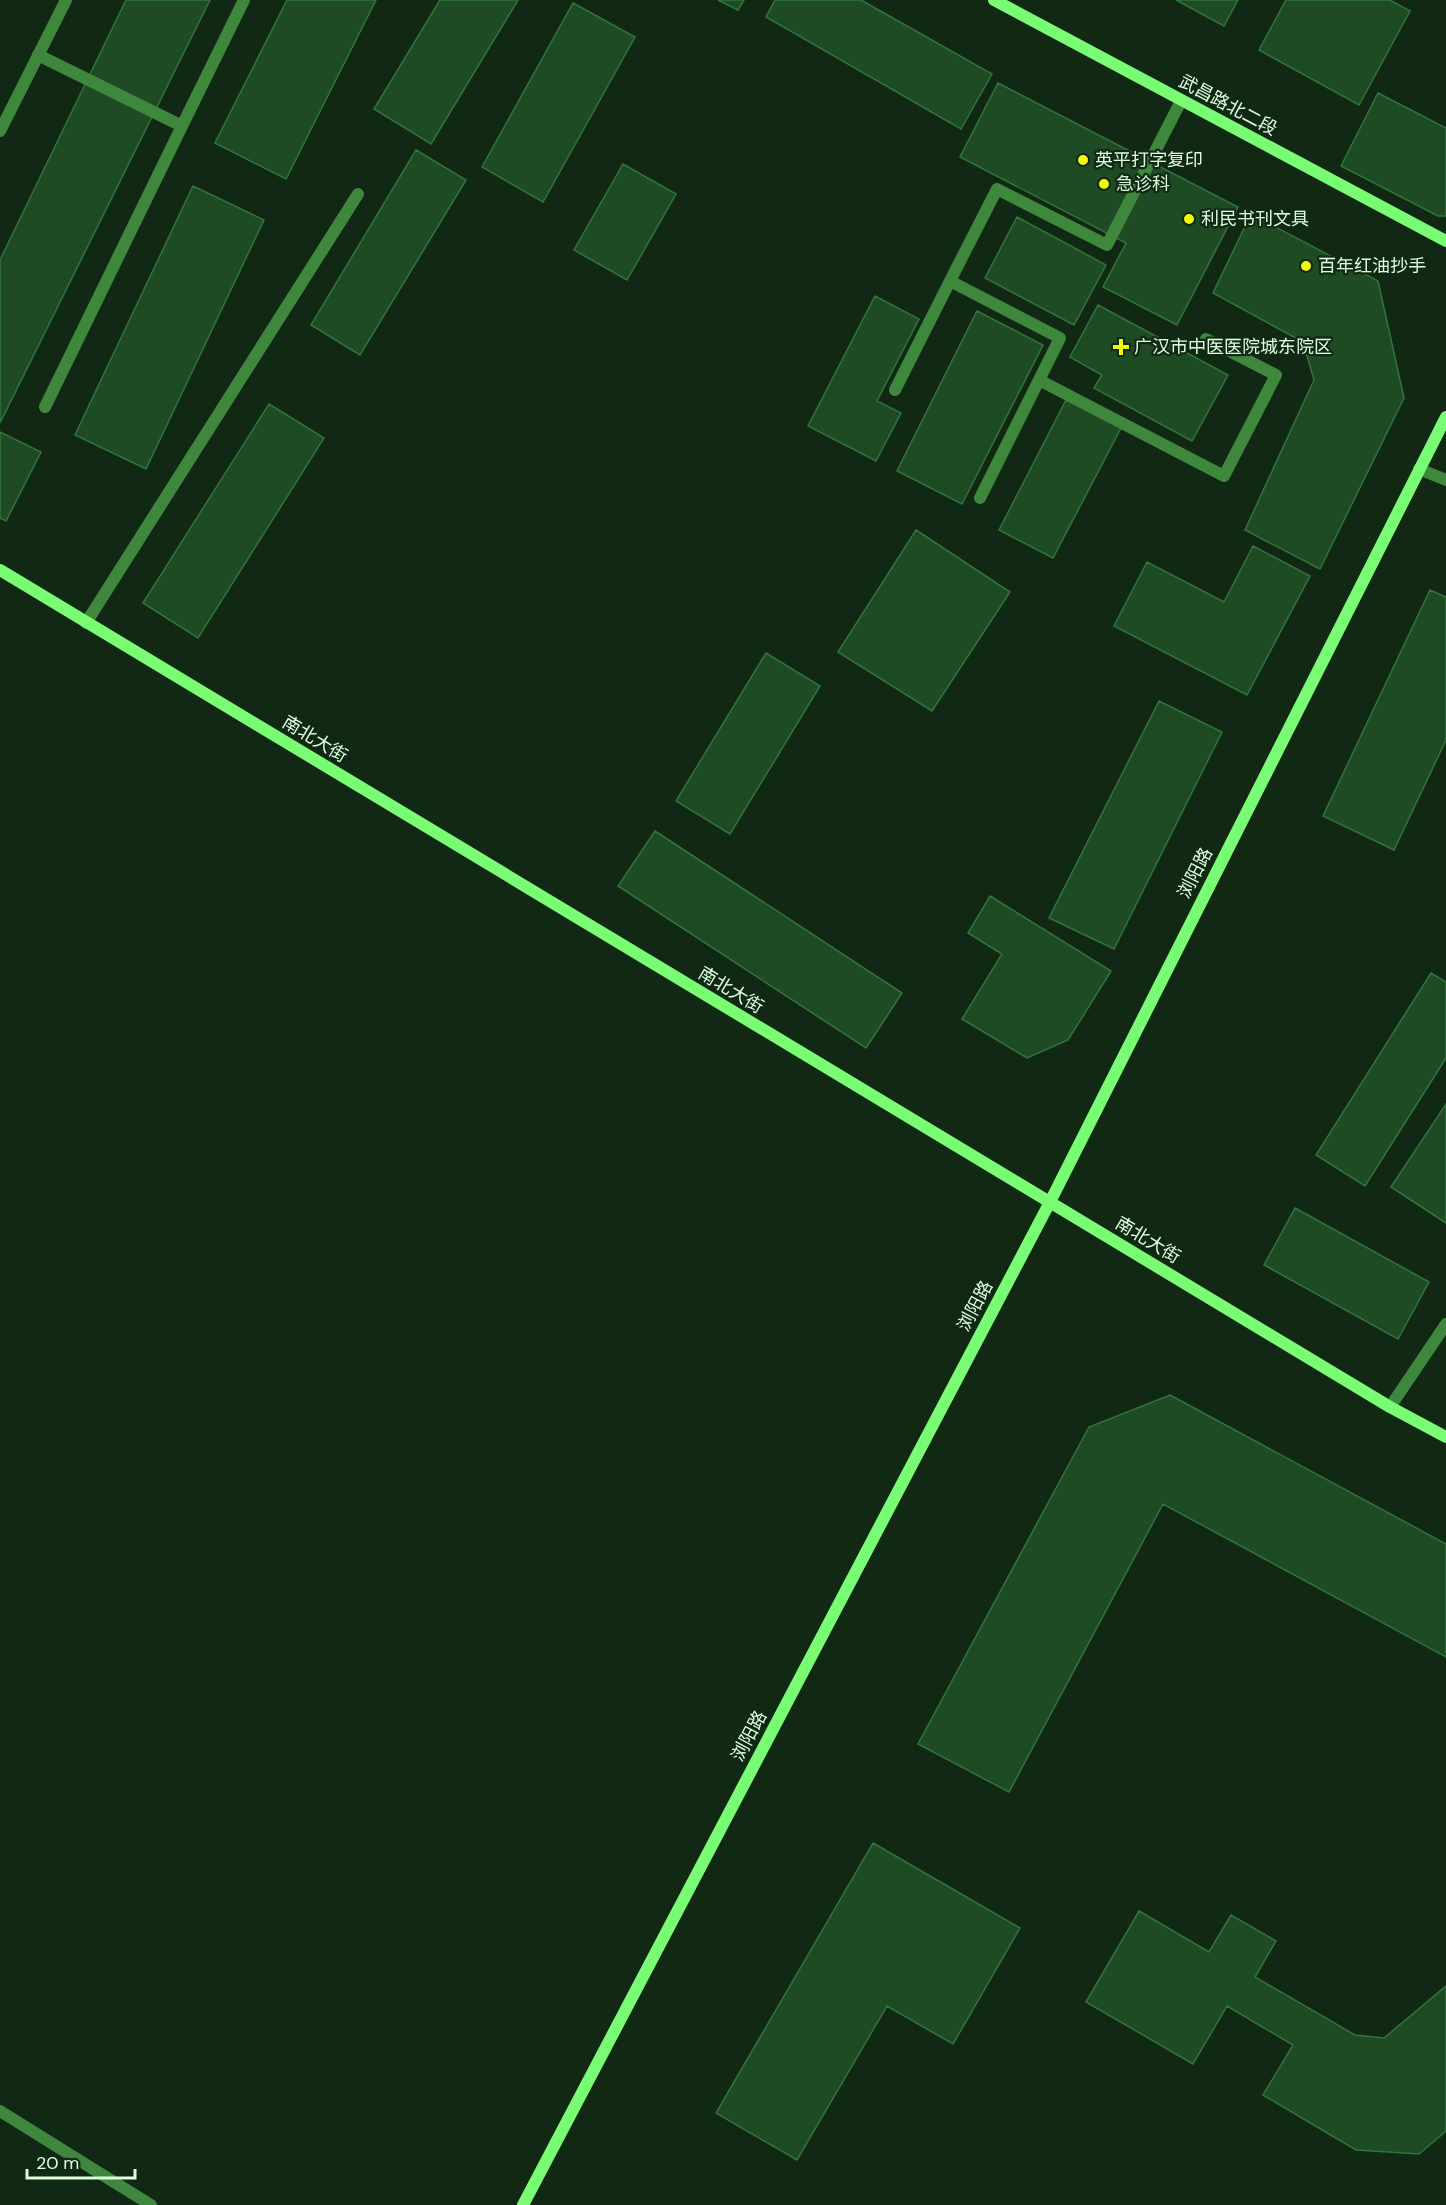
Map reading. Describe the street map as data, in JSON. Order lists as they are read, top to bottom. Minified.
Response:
{"streets":{"street":["武昌路北二段","南北大街","浏阳路"]},"crossings":[["南北大街","浏阳路"]],"places":{"other":["英平打字复印","急诊科","利民书刊文具","百年红油抄手"],"health":["广汉市中医医院城东院区"]},"scale_bar":"20 m"}
